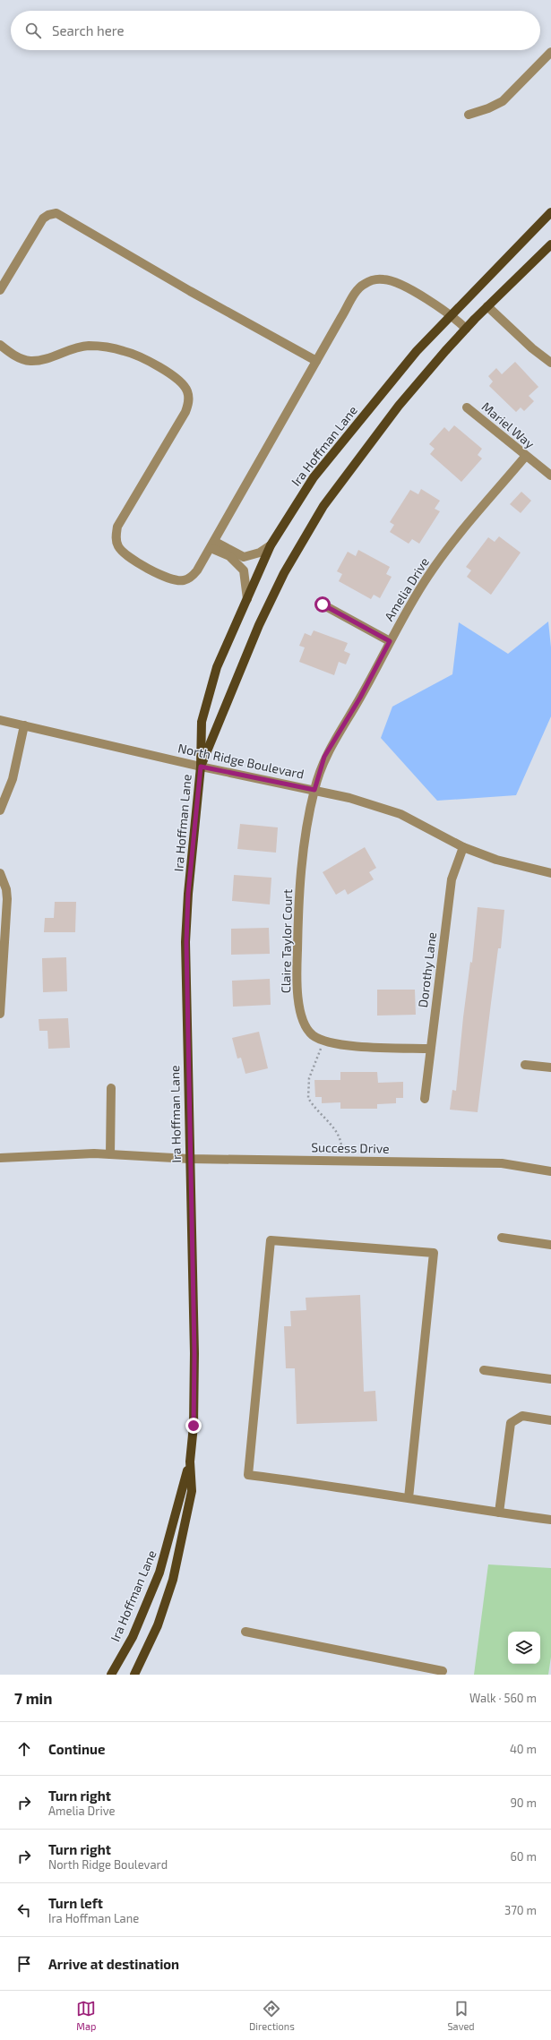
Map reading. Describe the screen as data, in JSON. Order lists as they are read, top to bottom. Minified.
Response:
{"streets":{"main road":["Ira Hoffman Lane"],"street":["Mariel Way","Amelia Drive","North Ridge Boulevard","Claire Taylor Court","Dorothy Lane","Success Drive"]},"crossings":[["Mariel Way","Amelia Drive"],["Ira Hoffman Lane","North Ridge Boulevard"],["Ira Hoffman Lane","Success Drive"],["Amelia Drive","North Ridge Boulevard"],["Amelia Drive","Claire Taylor Court"],["North Ridge Boulevard","Claire Taylor Court"],["North Ridge Boulevard","Dorothy Lane"],["Claire Taylor Court","Dorothy Lane"]],"page":{"search":"Search here","heading":["7 min","Walk · 560 m"],"list":[["Continue","40 m"],["Turn right","Amelia Drive","90 m"],["Turn right","North Ridge Boulevard","60 m"],["Turn left","Ira Hoffman Lane","370 m"],"Arrive at destination"],"nav":["Map","Directions","Saved"]}}
